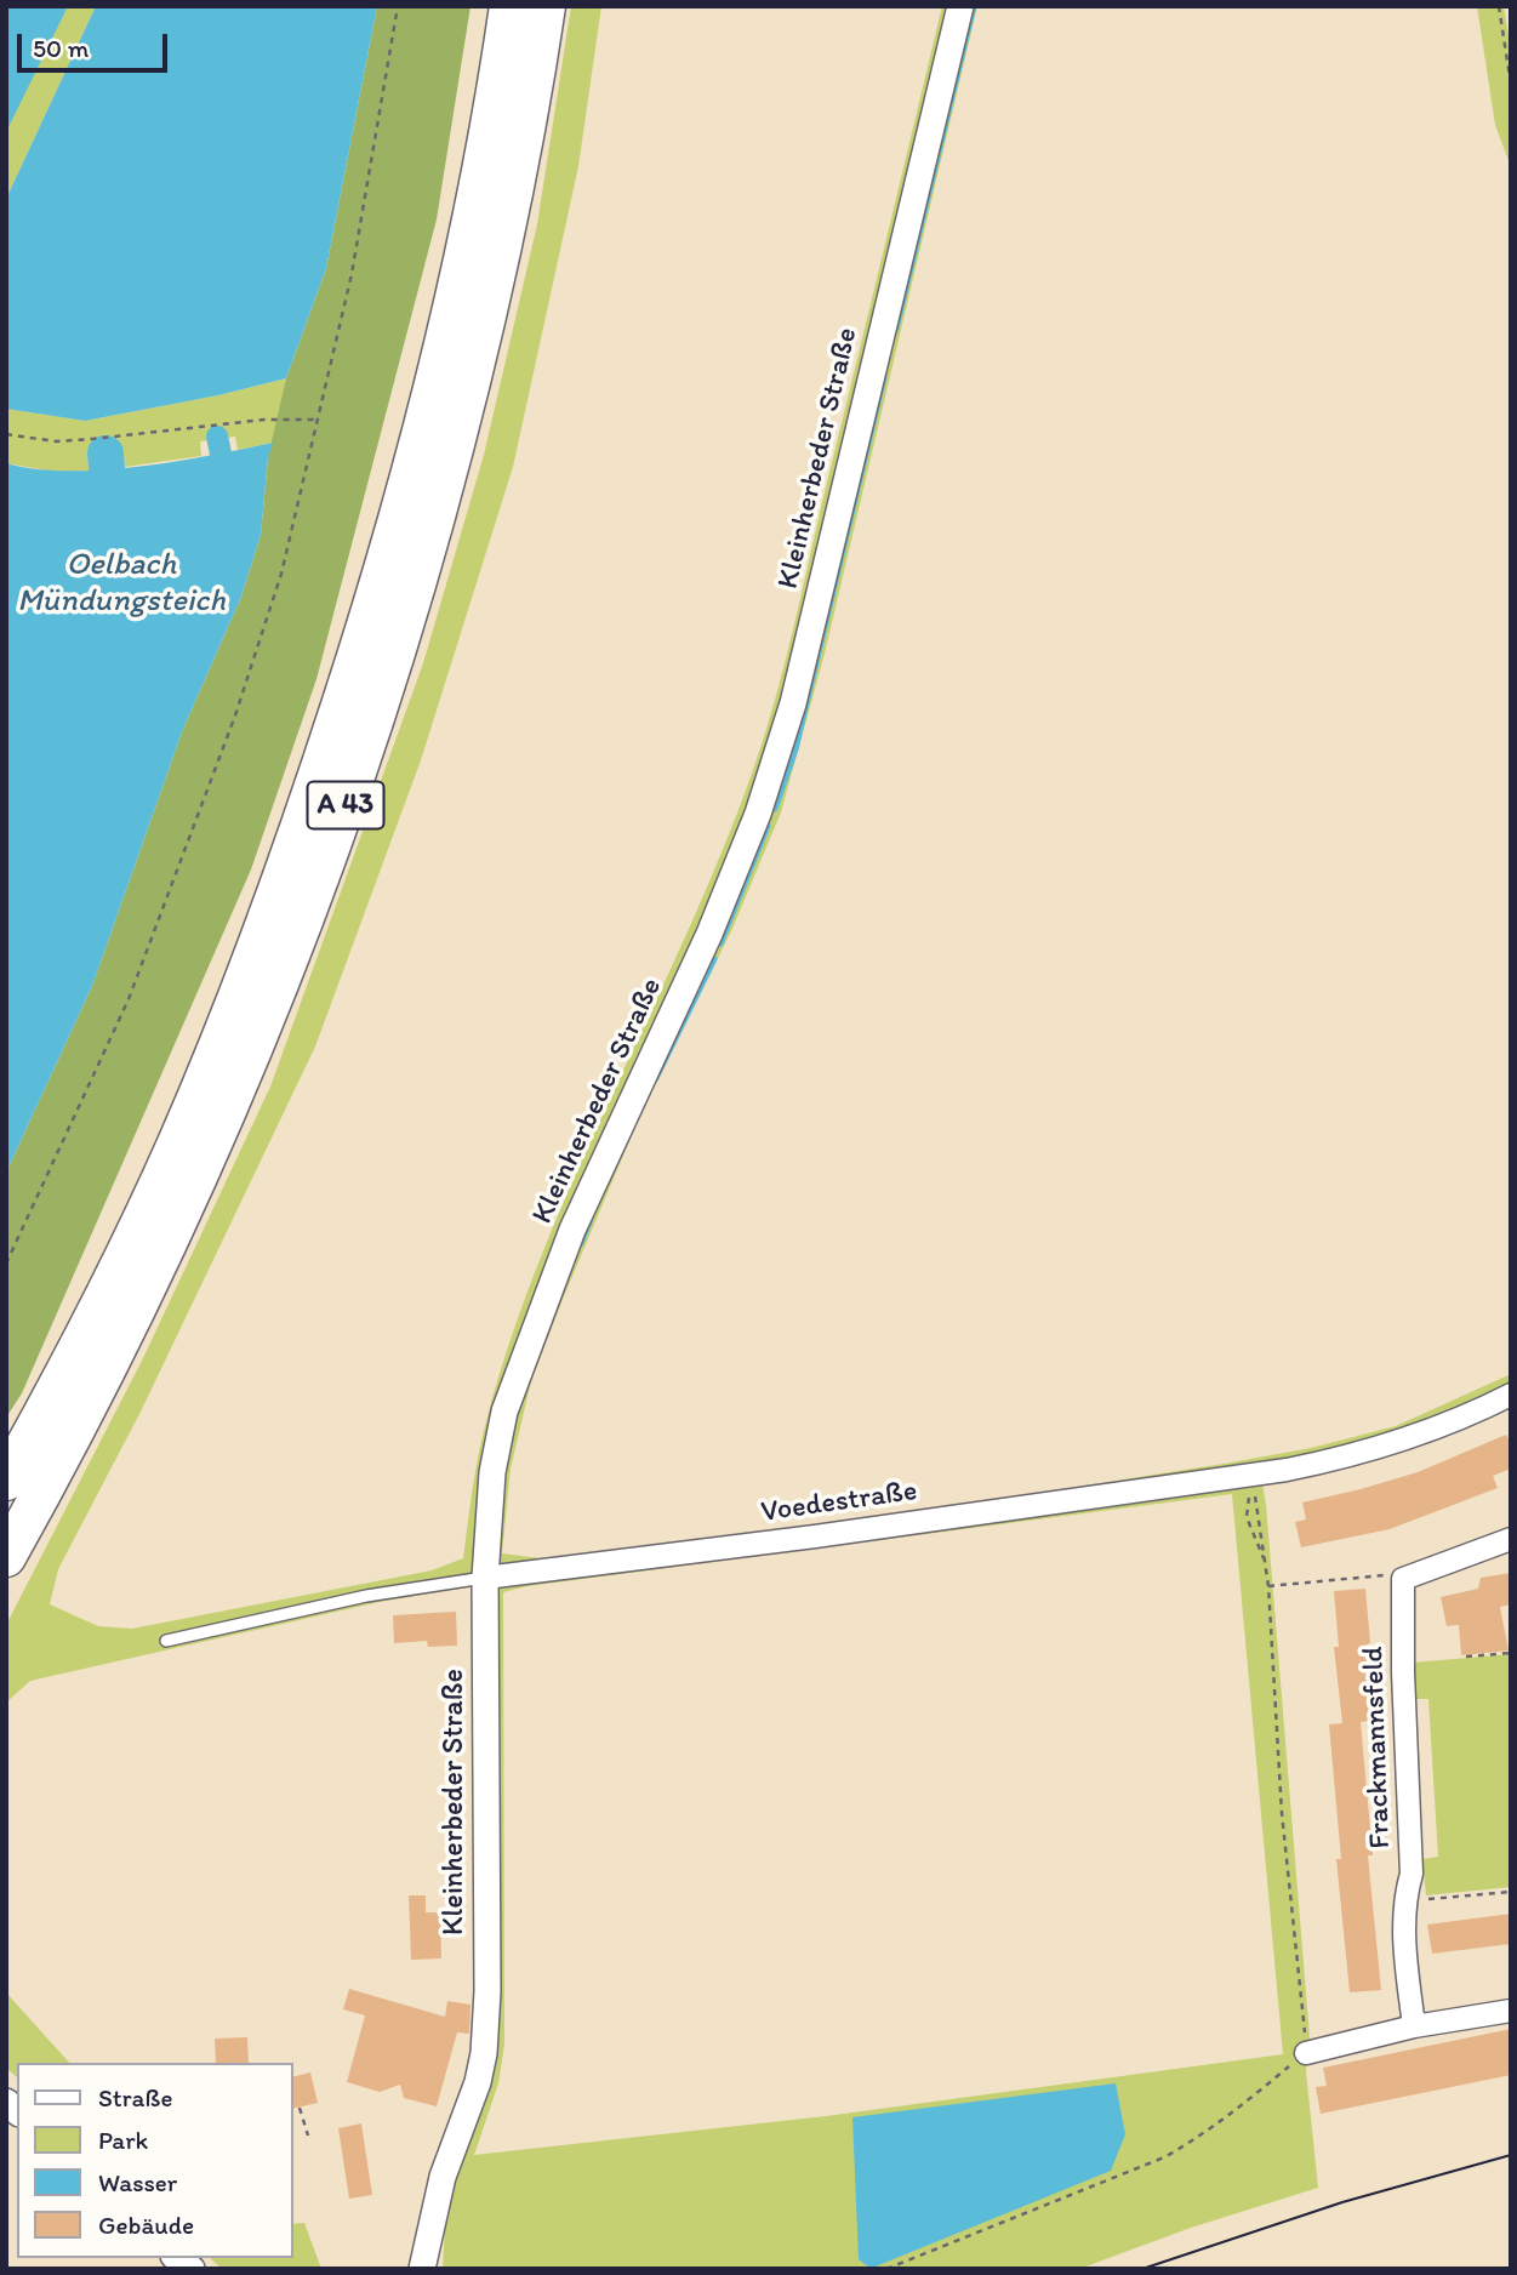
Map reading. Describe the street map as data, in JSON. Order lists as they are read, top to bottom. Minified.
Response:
{"streets":{"highway":["A 43"],"street":["Kleinherbeder Straße","Voedestraße","Frackmannsfeld"]},"crossings":[["Kleinherbeder Straße","Voedestraße"]],"water":["Oelbach Mündungsteich"],"legend":["Straße","Park","Wasser","Gebäude"],"scale_bar":"50 m"}
